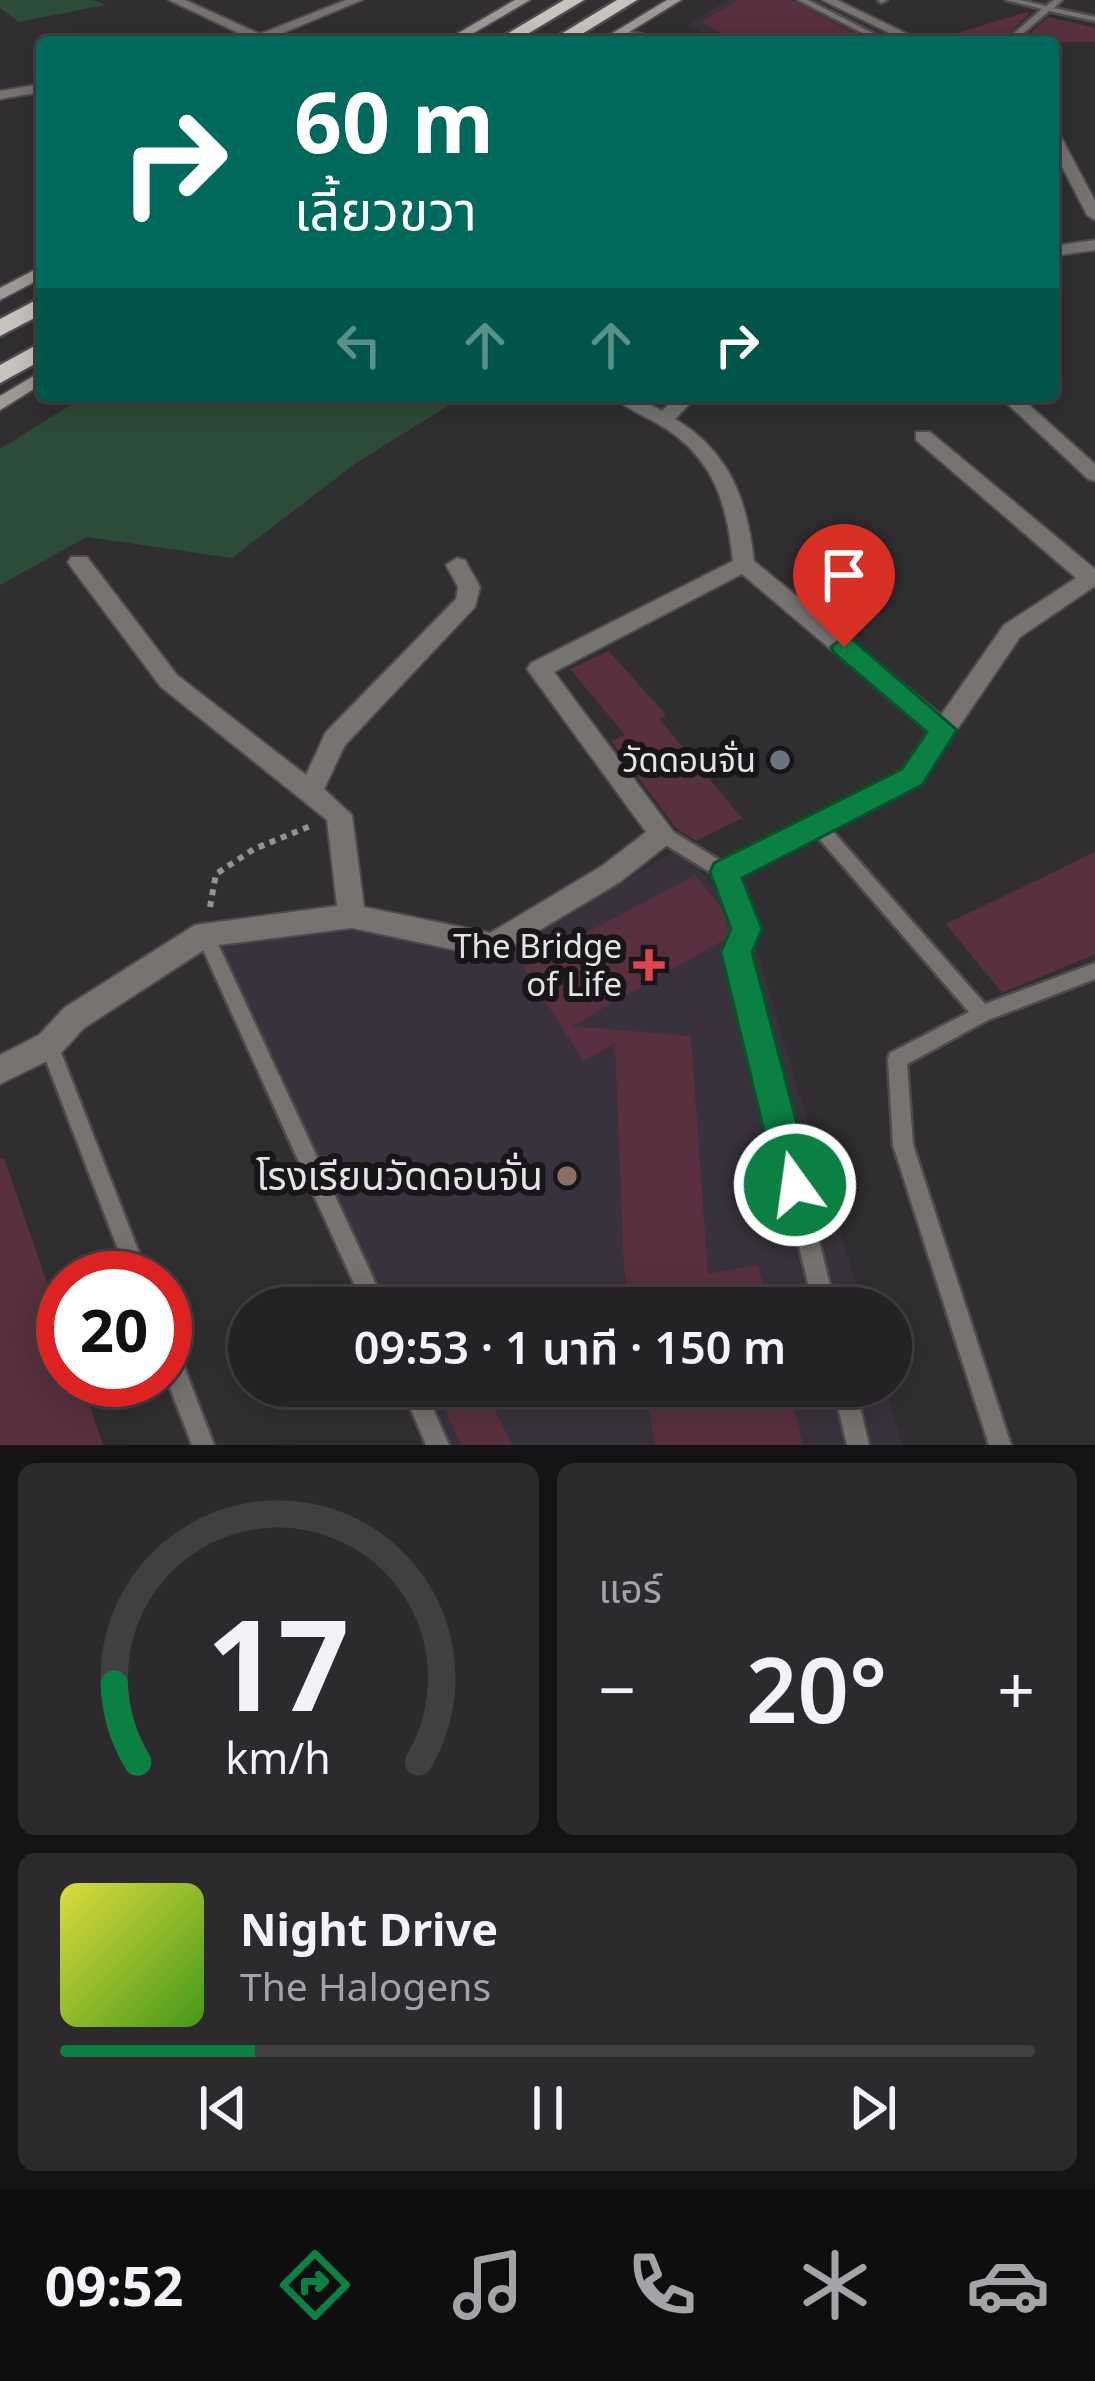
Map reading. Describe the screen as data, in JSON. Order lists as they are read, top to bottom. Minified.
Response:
{"places":{"other":["วัดดอนจั่น","โรงเรียนวัดดอนจั่น"],"health":["The Bridge of Life"]},"page":{"turn":["60 m","เลี้ยวขวา"],"limit":"20","trip":"09:53 · 1 นาที · 150 m","tile":"แอร์","heat":["−","20°","+"],"song":["Night Drive","The Halogens"],"tabs":"09:52","gauge":["17","km/h"]}}
